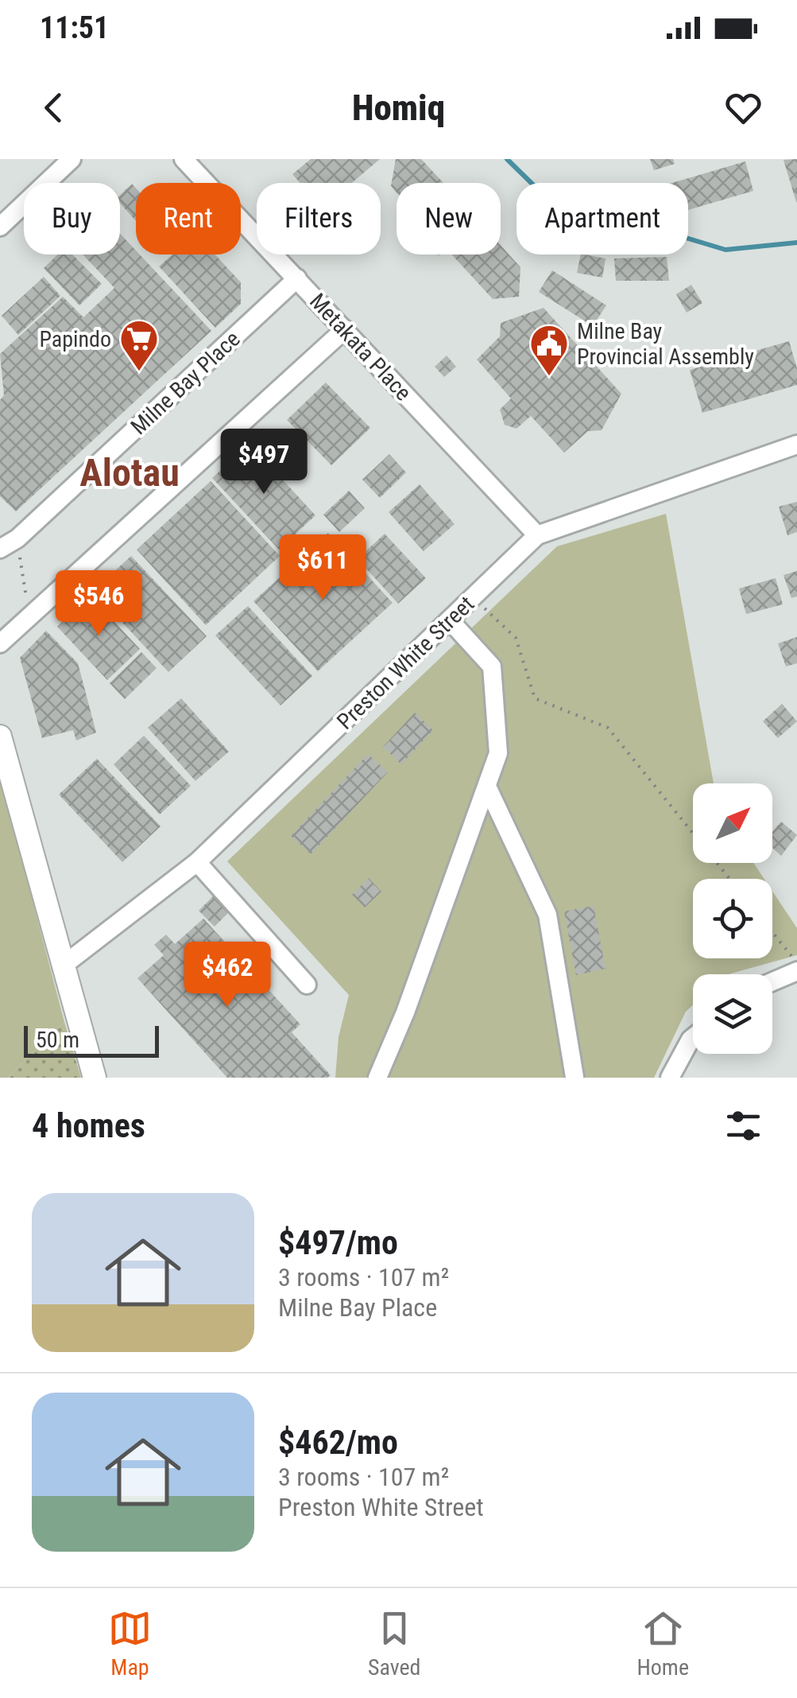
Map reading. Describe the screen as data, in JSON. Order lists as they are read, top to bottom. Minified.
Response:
{"streets":{"street":["Metakata Place","Milne Bay Place","Preston White Street"]},"crossings":[["Metakata Place","Milne Bay Place"],["Metakata Place","Preston White Street"]],"districts":["Alotau"],"places":{"supermarket":["Papindo"],"public building":["Milne Bay Provincial Assembly"]},"scale_bar":"50 m","north":"top right","page":{"status":"11:51","header":"Homiq","chip":["Buy","Rent","Filters","New","Apartment"],"price":["$497","$611","$546","$462"],"scale":"50 m","heading":"4 homes","list":[{"name":"$497/mo","note":"3 rooms · 107 m² · Milne Bay Place"},{"name":"$462/mo","note":"3 rooms · 107 m² · Preston White Street"}],"tabs":["Map","Saved","Home"]}}
